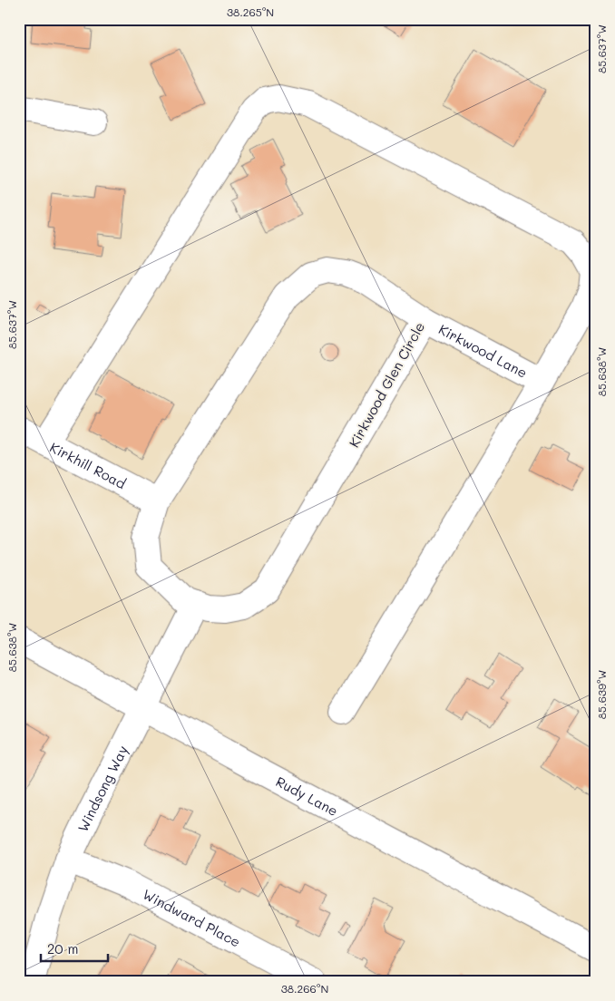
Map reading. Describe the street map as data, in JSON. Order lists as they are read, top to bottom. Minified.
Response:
{"streets":{"street":["Kirkwood Lane","Kirkwood Glen Circle","Kirkhill Road","Windsong Way","Rudy Lane","Windward Place"]},"crossings":[["Kirkwood Lane","Kirkwood Glen Circle"],["Kirkwood Glen Circle","Kirkhill Road"],["Kirkwood Glen Circle","Windsong Way"],["Windsong Way","Rudy Lane"],["Windsong Way","Windward Place"]],"scale_bar":"20 m","coordinates":["38.265°N","85.637°W","85.638°W","85.639°W","38.266°N"]}
